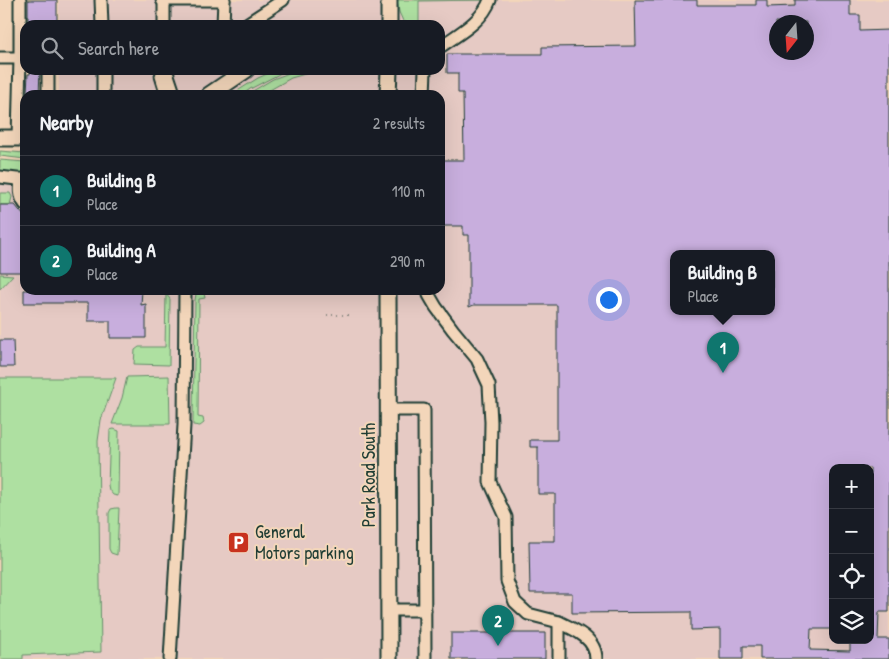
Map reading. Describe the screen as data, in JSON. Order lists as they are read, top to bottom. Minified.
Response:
{"streets":{"main road":["Park Road South"]},"places":{"parking":["General Motors parking"]},"north":"bottom","page":{"search":"Search here","heading":["Nearby","2 results"],"list":[{"mark":"1","name":"Building B","note":"Place","value":"110 m"},{"mark":"2","name":"Building A","note":"Place","value":"290 m"}],"popup":["Building B","Place"],"pins":["1","2"],"map_buttons":["+","−"]}}
